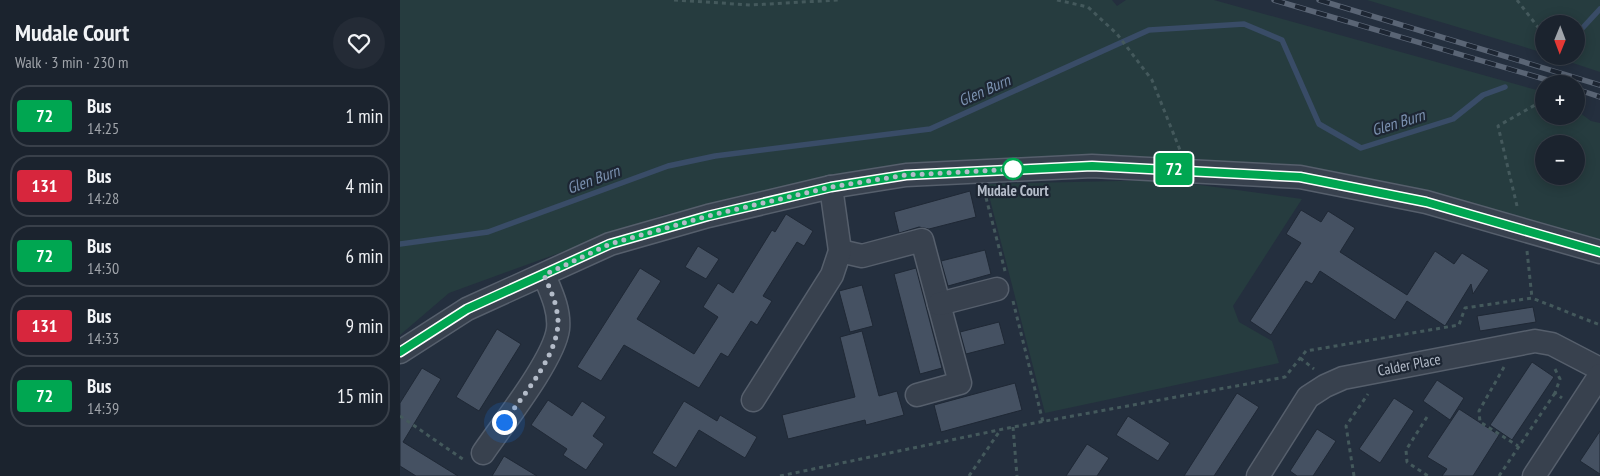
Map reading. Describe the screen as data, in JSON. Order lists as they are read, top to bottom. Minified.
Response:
{"streets":{"street":["Calder Place"]},"water":["Glen Burn"],"places":["Mudale Court"],"lines":["bus line 72"],"north":"bottom","page":{"heading":["Mudale Court","Walk · 3 min · 230 m"],"on_map":"72","map_buttons":["+","−"],"list":[{"mark":"72","name":"Bus","note":"14:25","value":"1 min"},{"mark":"131","name":"Bus","note":"14:28","value":"4 min"},{"mark":"72","name":"Bus","note":"14:30","value":"6 min"},{"mark":"131","name":"Bus","note":"14:33","value":"9 min"},{"mark":"72","name":"Bus","note":"14:39","value":"15 min"}]}}
